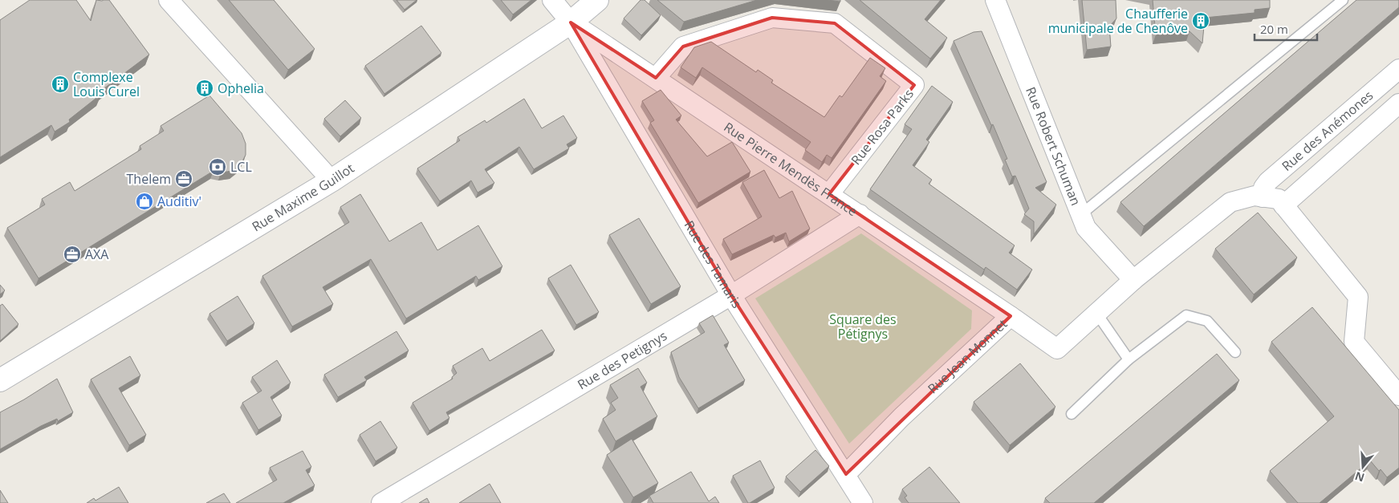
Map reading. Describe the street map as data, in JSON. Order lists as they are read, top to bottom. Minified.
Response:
{"streets":{"street":["Rue Rosa Parks","Rue des Anémones","Rue Robert Schuman","Rue Pierre Mendès France","Rue Maxime Guillot","Rue des Tamaris","Rue Jean Monnet","Rue des Petignys"]},"crossings":[["Rue Rosa Parks","Rue Pierre Mendès France"],["Rue Robert Schuman","Rue Jean Monnet"],["Rue Pierre Mendès France","Rue Maxime Guillot"],["Rue Pierre Mendès France","Rue des Tamaris"],["Rue Pierre Mendès France","Rue Jean Monnet"],["Rue Pierre Mendès France","Rue des Petignys"],["Rue Maxime Guillot","Rue des Tamaris"],["Rue des Tamaris","Rue Jean Monnet"],["Rue des Tamaris","Rue des Petignys"]],"parks":["Square des Pétignys"],"places":{"building":["Chaufferie municipale de Chenôve","Complexe Louis Curel","Ophelia"],"bank":["LCL"],"office":["Thelem","AXA"],"shop":["Auditiv'"]},"scale_bar":"20 m","north":"bottom"}
